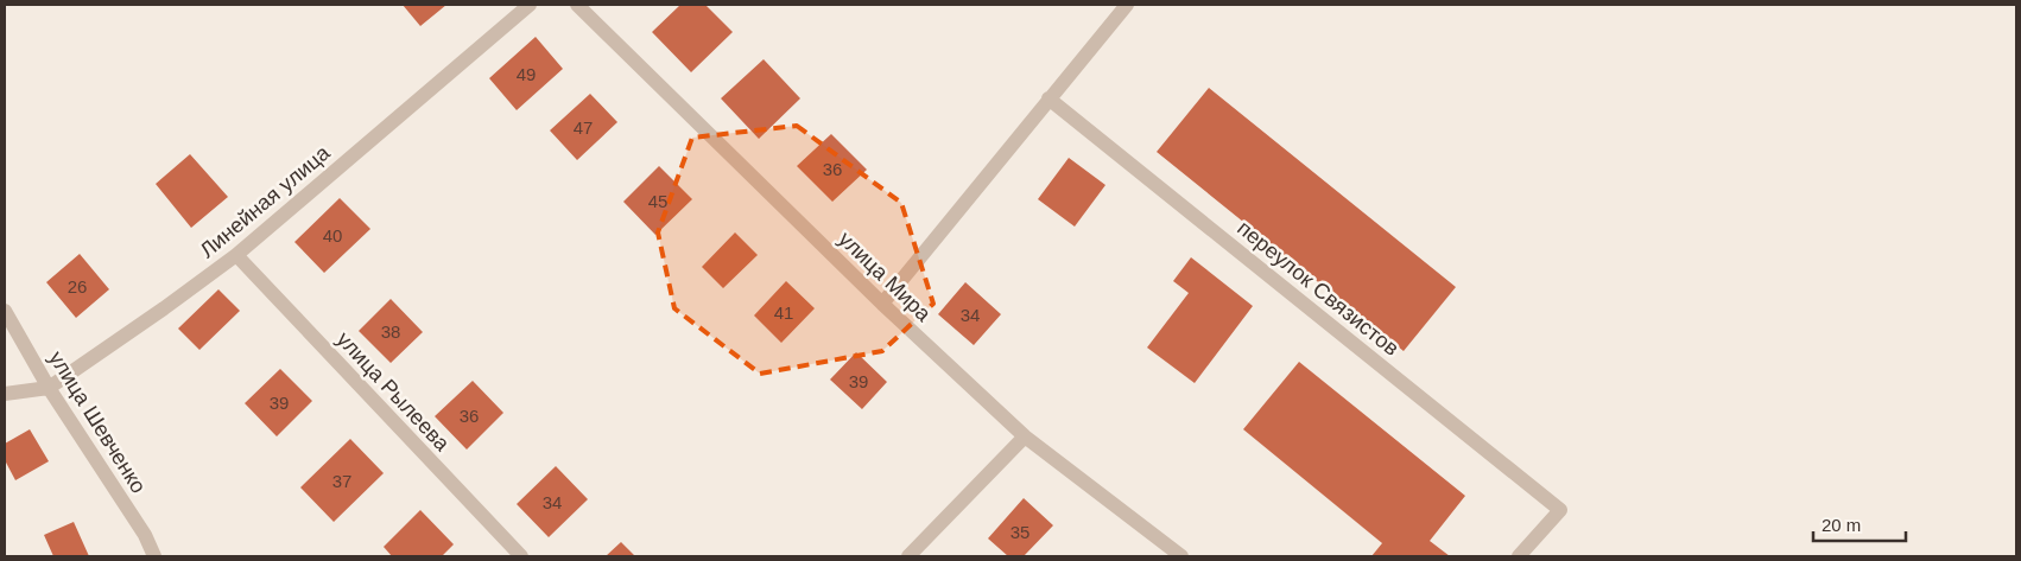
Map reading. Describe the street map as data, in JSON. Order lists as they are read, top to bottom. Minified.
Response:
{"streets":{"street":["Линейная улица","улица Мира","переулок Связистов","улица Рылеева","улица Шевченко"]},"crossings":[["Линейная улица","улица Рылеева"],["Линейная улица","улица Шевченко"]],"house_numbers":["49","47","36","45","40","26","41","34","38","39","39","36","37","34","35"],"scale_bar":"20 m"}
